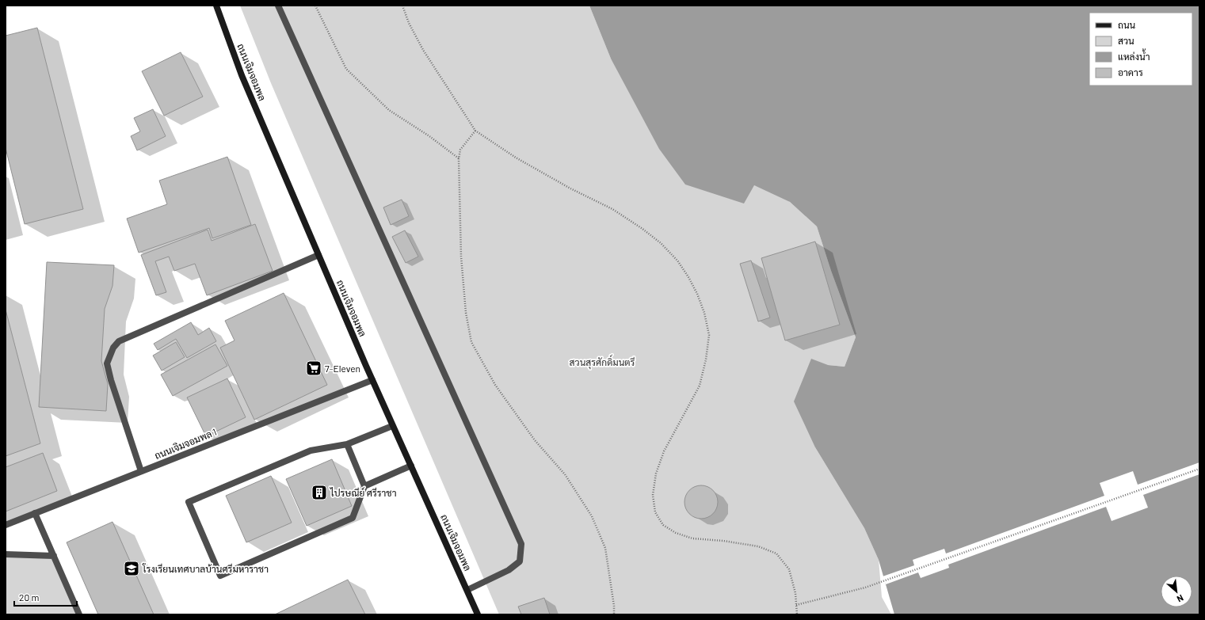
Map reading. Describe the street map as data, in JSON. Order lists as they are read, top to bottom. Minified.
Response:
{"streets":{"main road":["ถนนเจิมจอมพล"],"street":["ถนนเจิมจอมพล 1"]},"crossings":[["ถนนเจิมจอมพล","ถนนเจิมจอมพล 1"]],"parks":["สวนสุรศักดิ์มนตรี"],"places":{"supermarket":["7-Eleven"],"building":["ไปรษณีย์ ศรีราชา"],"school or university":["โรงเรียนเทศบาลบ้านศรีมหาราชา"]},"legend":["ถนน","สวน","แหล่งน้ำ","อาคาร"],"scale_bar":"20 m","north":"bottom right"}
